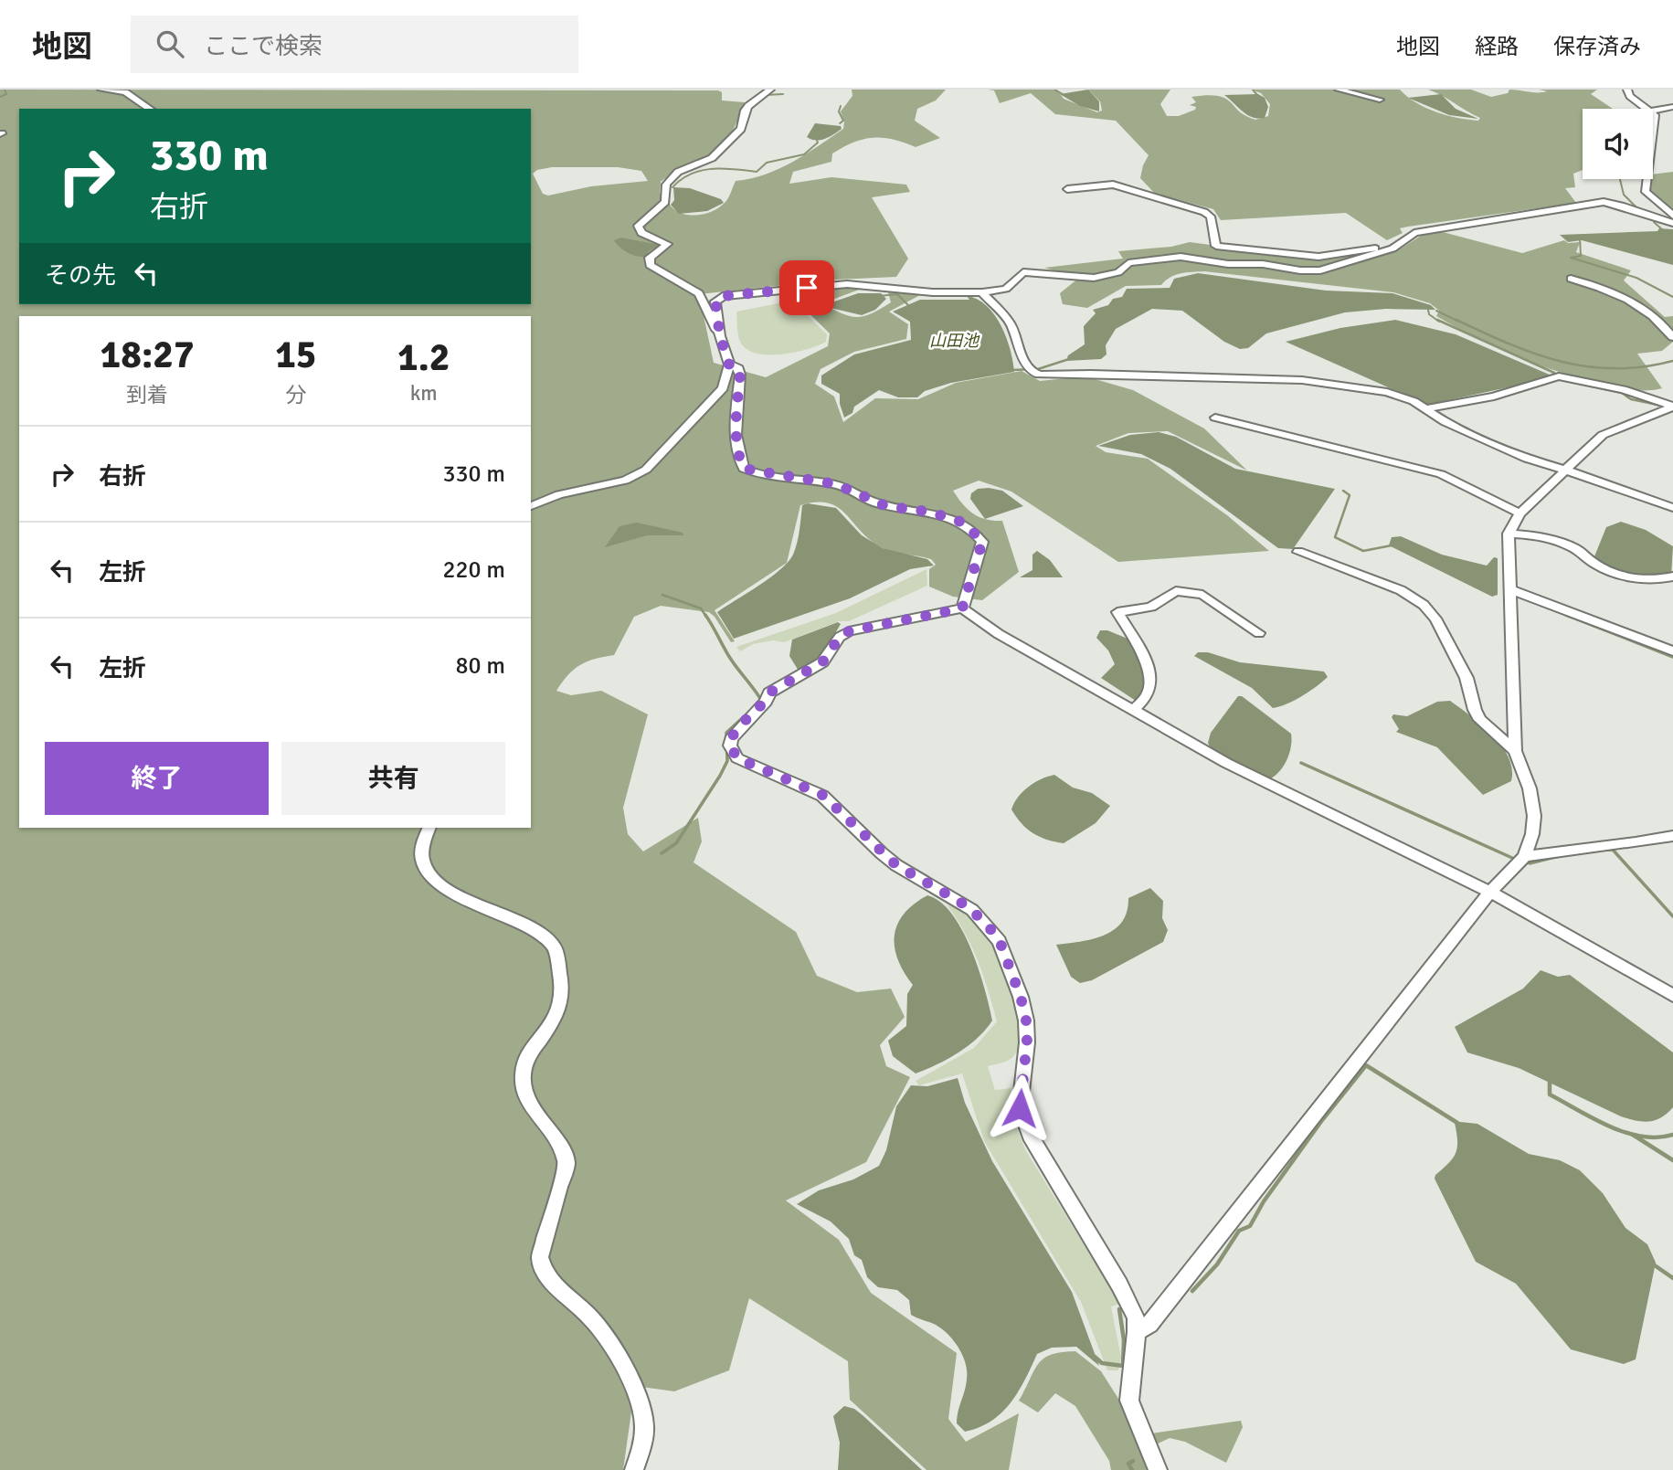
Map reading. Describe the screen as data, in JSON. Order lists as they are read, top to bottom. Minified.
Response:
{"water":["山田池"],"page":{"header":"地図","search":"ここで検索","nav":["地図","経路","保存済み"],"turn":["330 m","右折"],"then":"その先","eta":["18:27","到着","15","分","1.2","km"],"list":[{"name":"右折","value":"330 m"},{"name":"左折","value":"220 m"},{"name":"左折","value":"80 m"}],"buttons":["終了","共有"]}}
